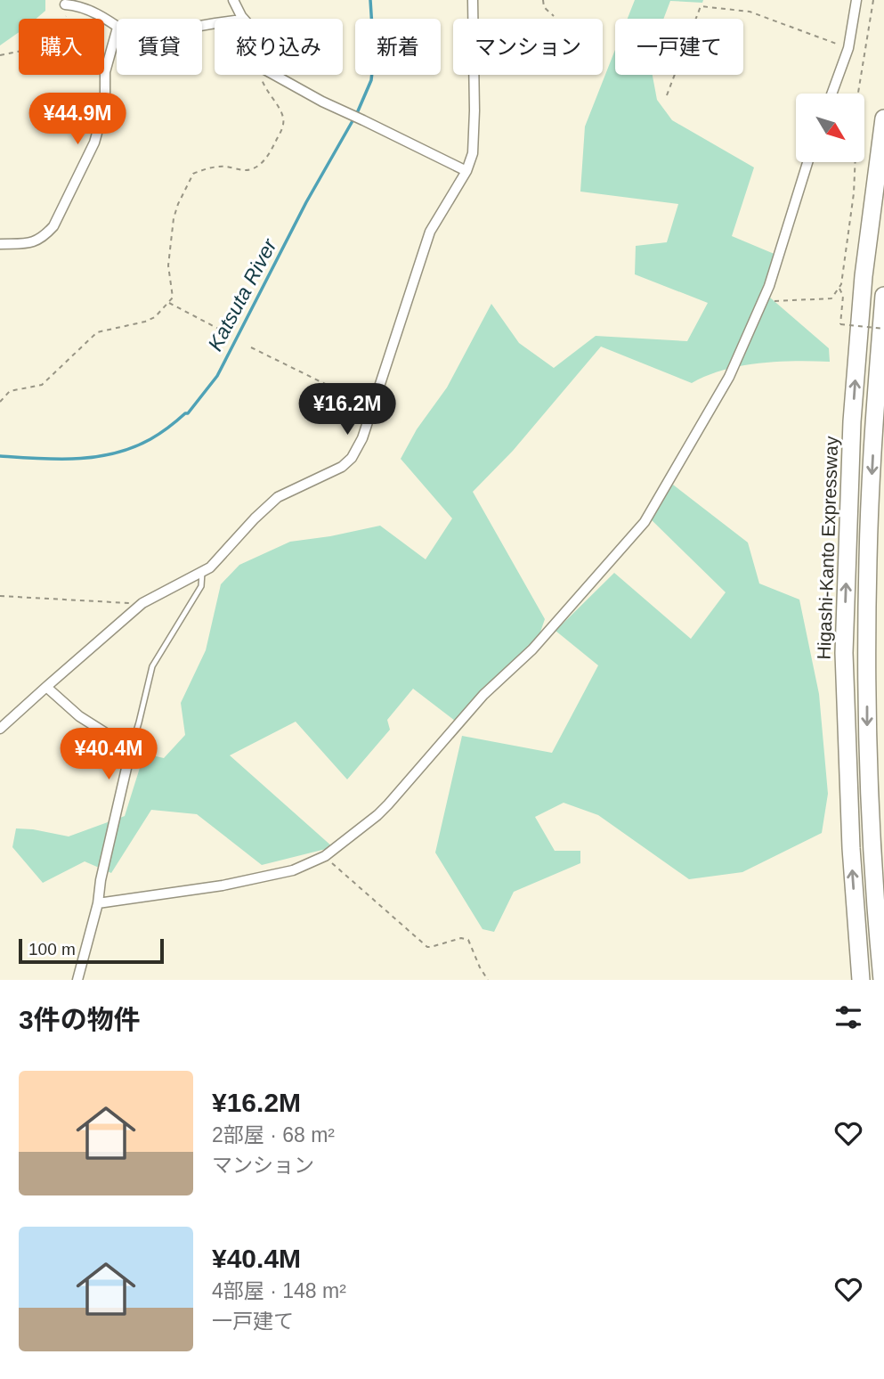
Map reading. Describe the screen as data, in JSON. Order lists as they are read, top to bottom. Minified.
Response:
{"streets":{"highway":["Higashi-Kanto Expressway"]},"water":["Katsuta River"],"scale_bar":"100 m","north":"bottom right","page":{"chip":["購入","賃貸","絞り込み","新着","マンション","一戸建て"],"price":["¥44.9M","¥16.2M","¥40.4M"],"scale":"100 m","heading":"3件の物件","list":[{"name":"¥16.2M","note":"2部屋 · 68 m² · マンション"},{"name":"¥40.4M","note":"4部屋 · 148 m² · 一戸建て"}]}}
